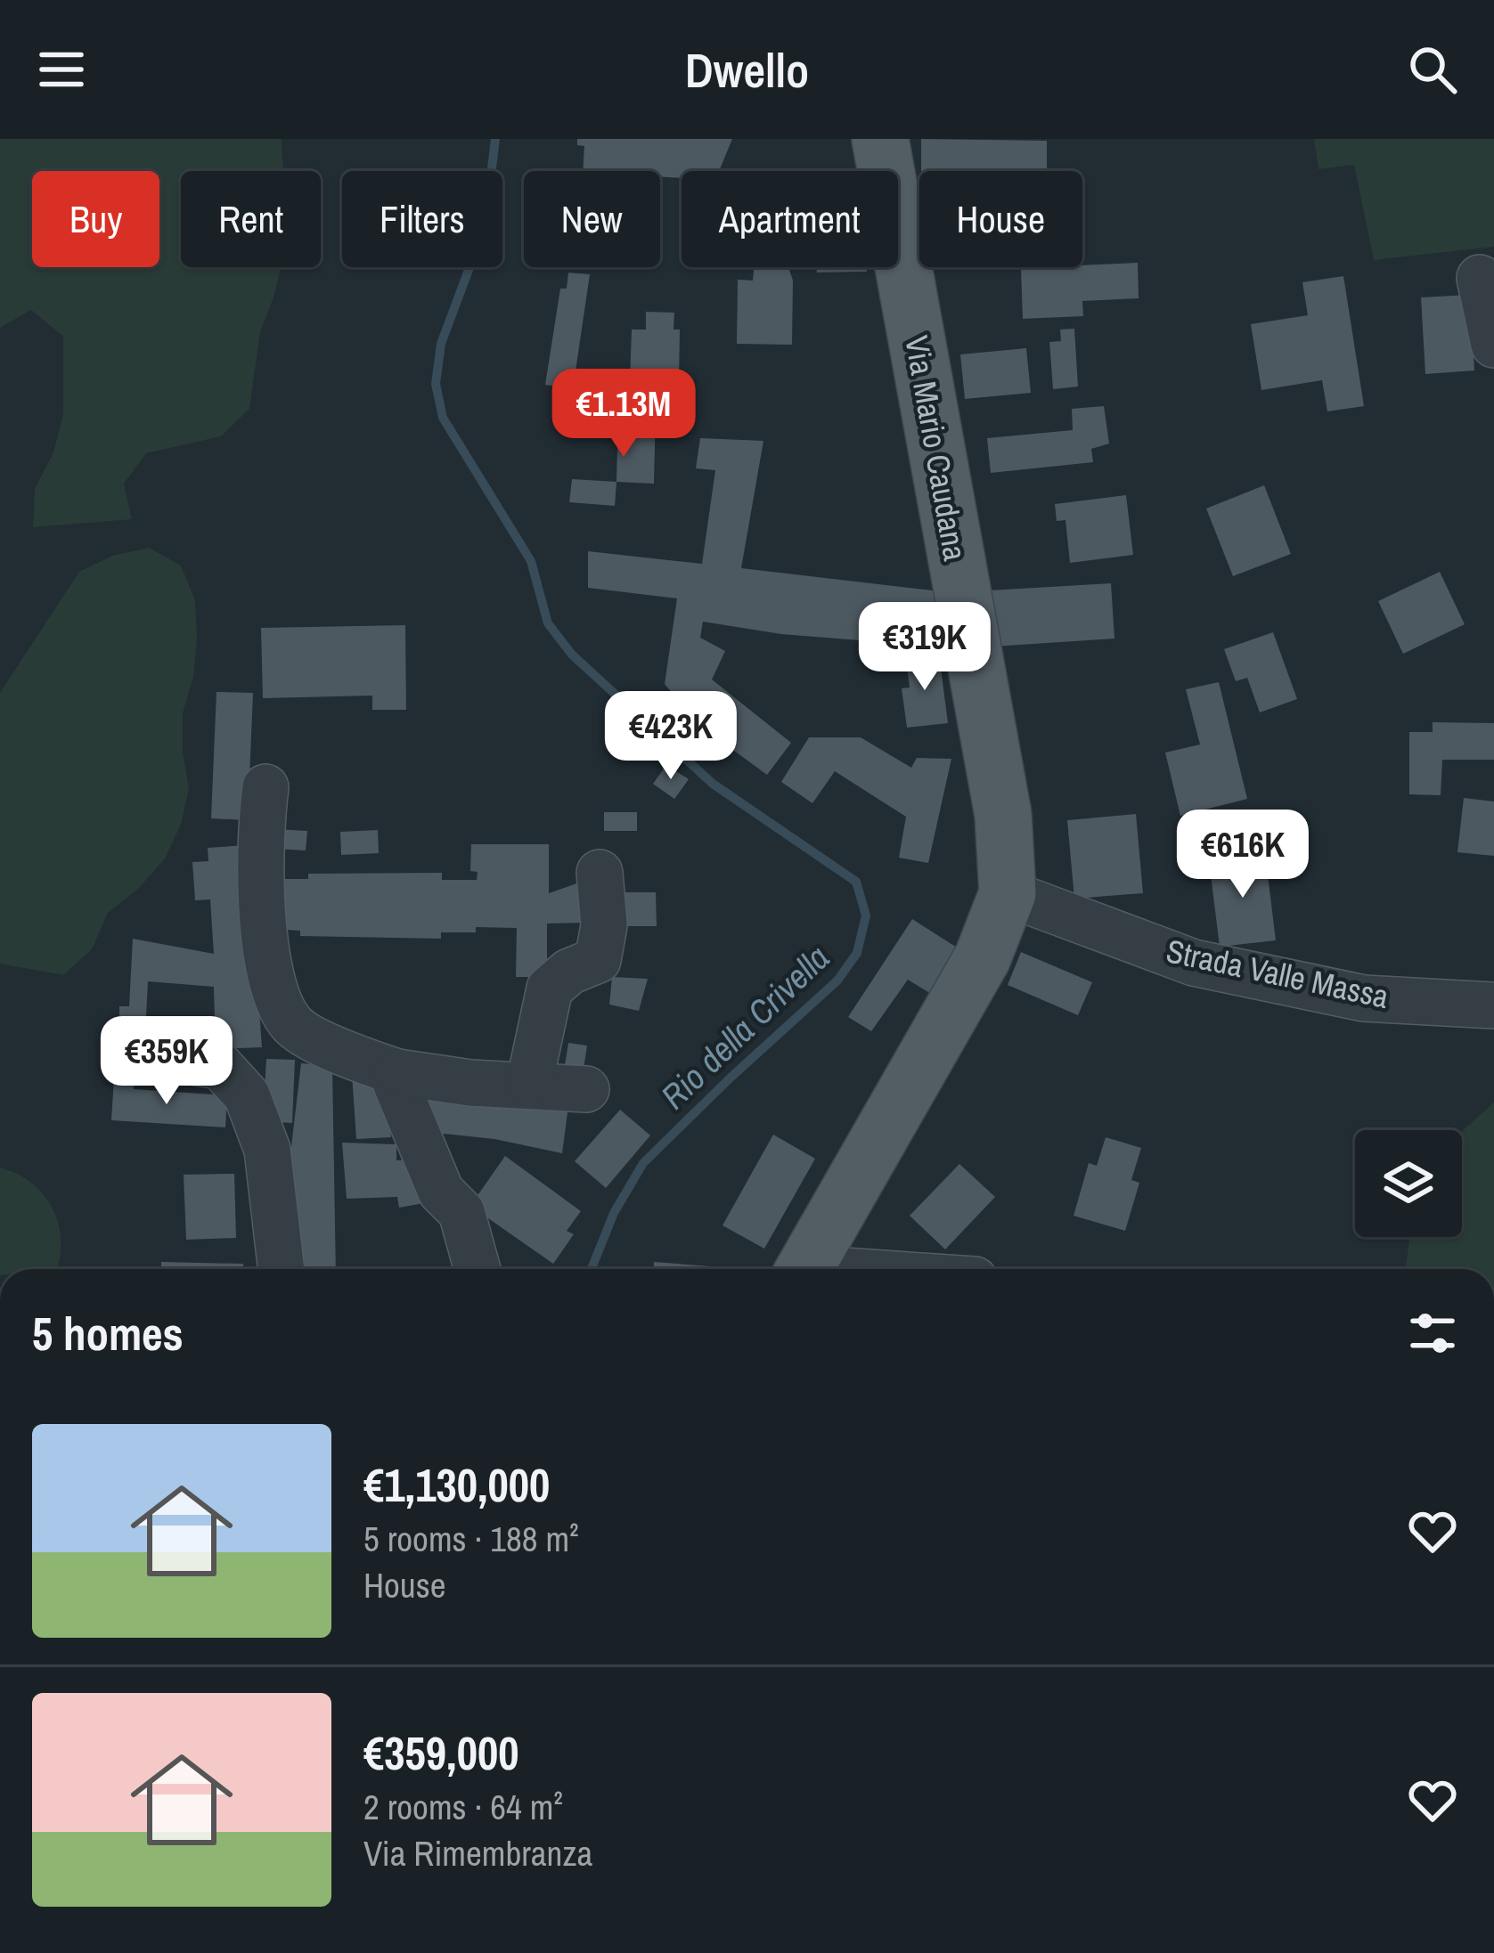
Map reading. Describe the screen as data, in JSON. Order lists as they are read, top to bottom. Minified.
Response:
{"streets":{"main road":["Via Mario Caudana"],"street":["Strada Valle Massa"]},"crossings":[["Via Mario Caudana","Strada Valle Massa"]],"water":["Rio della Crivella"],"page":{"header":"Dwello","chip":["Buy","Rent","Filters","New","Apartment","House"],"price":["€1.13M","€319K","€423K","€616K","€359K"],"heading":"5 homes","list":[{"name":"€1,130,000","note":"5 rooms · 188 m² · House"},{"name":"€359,000","note":"2 rooms · 64 m² · Via Rimembranza"}]}}
